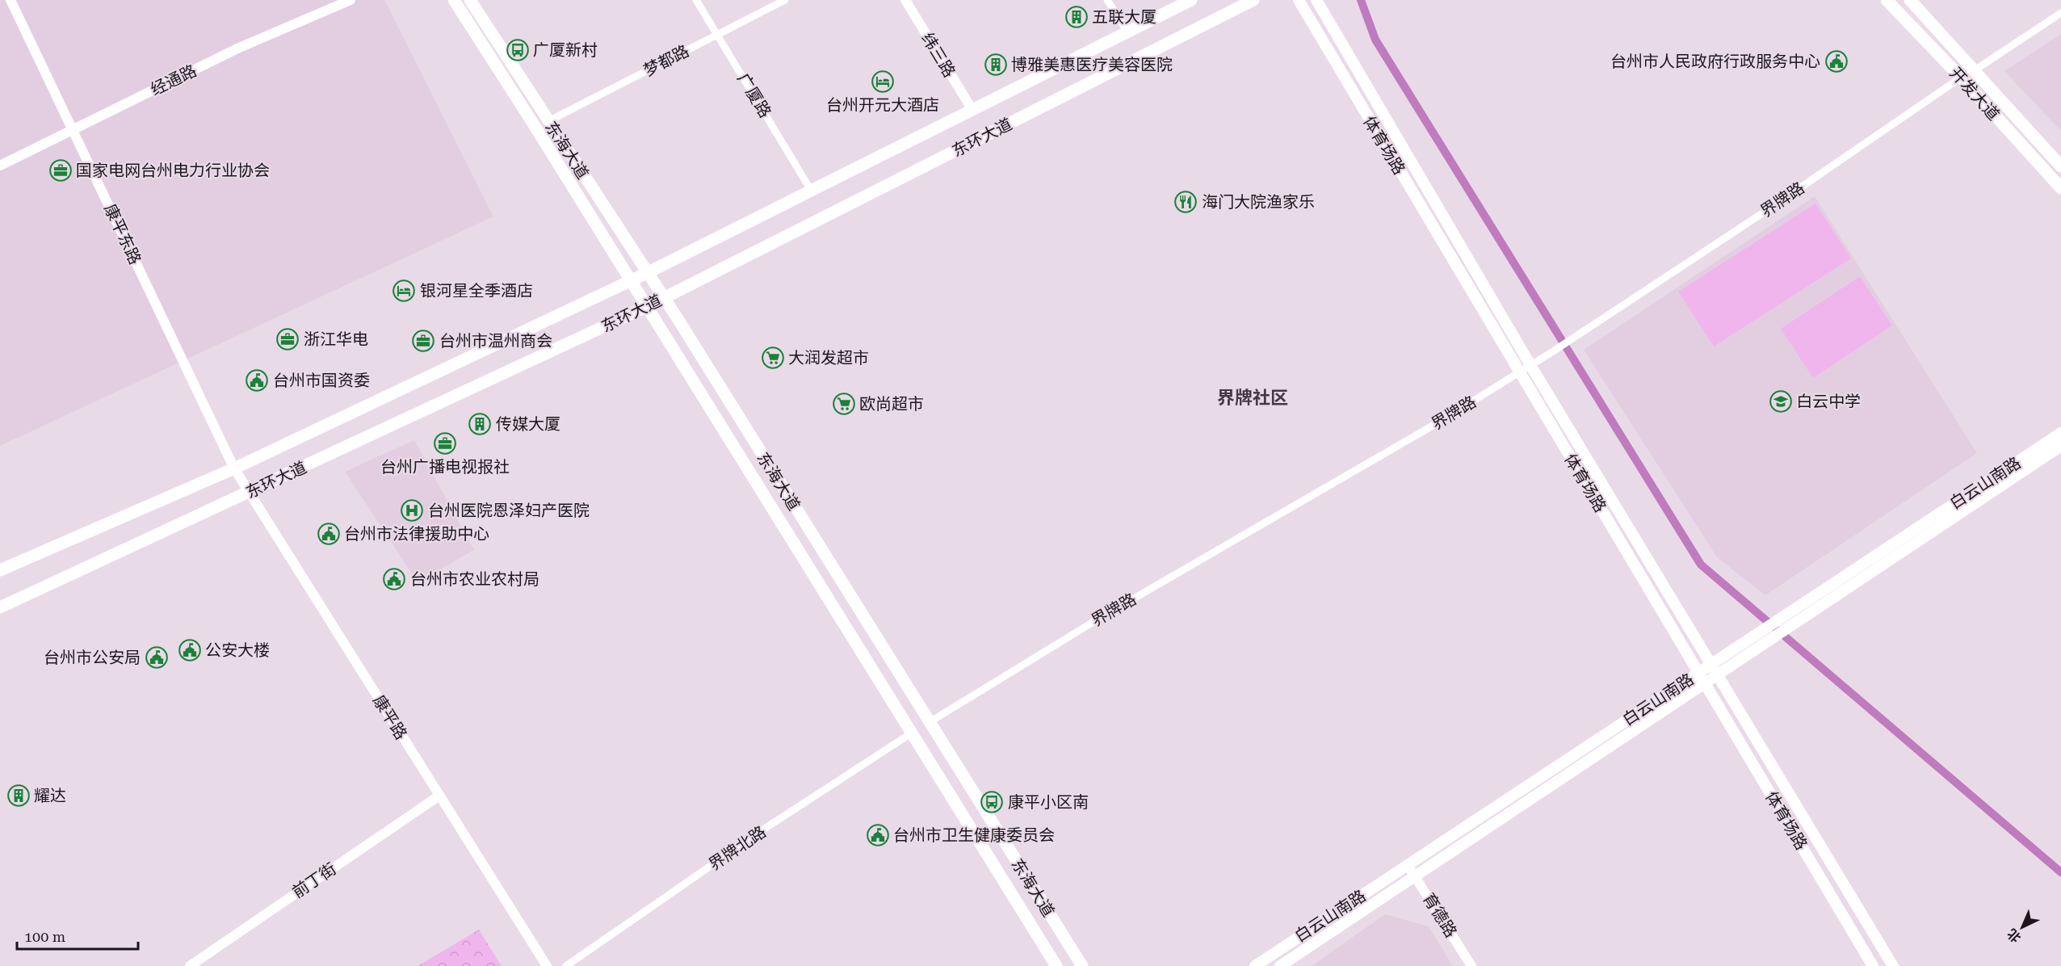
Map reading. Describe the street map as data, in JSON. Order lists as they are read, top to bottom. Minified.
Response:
{"streets":{"main road":["开发大道","东环大道","体育场路","东海大道","白云山南路"],"street":["纬三路","梦都路","经通路","广厦路","界牌路","康平东路","康平路","界牌北路","前丁街","育德路"]},"crossings":[["纬三路","东环大道"],["梦都路","广厦路"],["梦都路","东海大道"],["经通路","康平东路"],["开发大道","界牌路"],["广厦路","东环大道"],["东环大道","东海大道"],["东环大道","康平东路"],["东环大道","康平路"],["体育场路","界牌路"],["体育场路","白云山南路"],["东海大道","界牌路"],["东海大道","界牌北路"],["康平东路","康平路"],["白云山南路","育德路"],["康平路","前丁街"]],"districts":["界牌社区"],"places":{"building":["五联大厦","博雅美惠医疗美容医院","传媒大厦","耀达"],"bus stop":["广厦新村","康平小区南"],"public building":["台州市人民政府行政服务中心","台州市国资委","台州市法律援助中心","台州市农业农村局","公安大楼","台州市公安局","台州市卫生健康委员会"],"hotel":["台州开元大酒店","银河星全季酒店"],"office":["国家电网台州电力行业协会","浙江华电","台州市温州商会","台州广播电视报社"],"restaurant":["海门大院渔家乐"],"supermarket":["大润发超市","欧尚超市"],"school or university":["白云中学"],"hospital":["台州医院恩泽妇产医院"]},"scale_bar":"100 m","north":"bottom left"}
